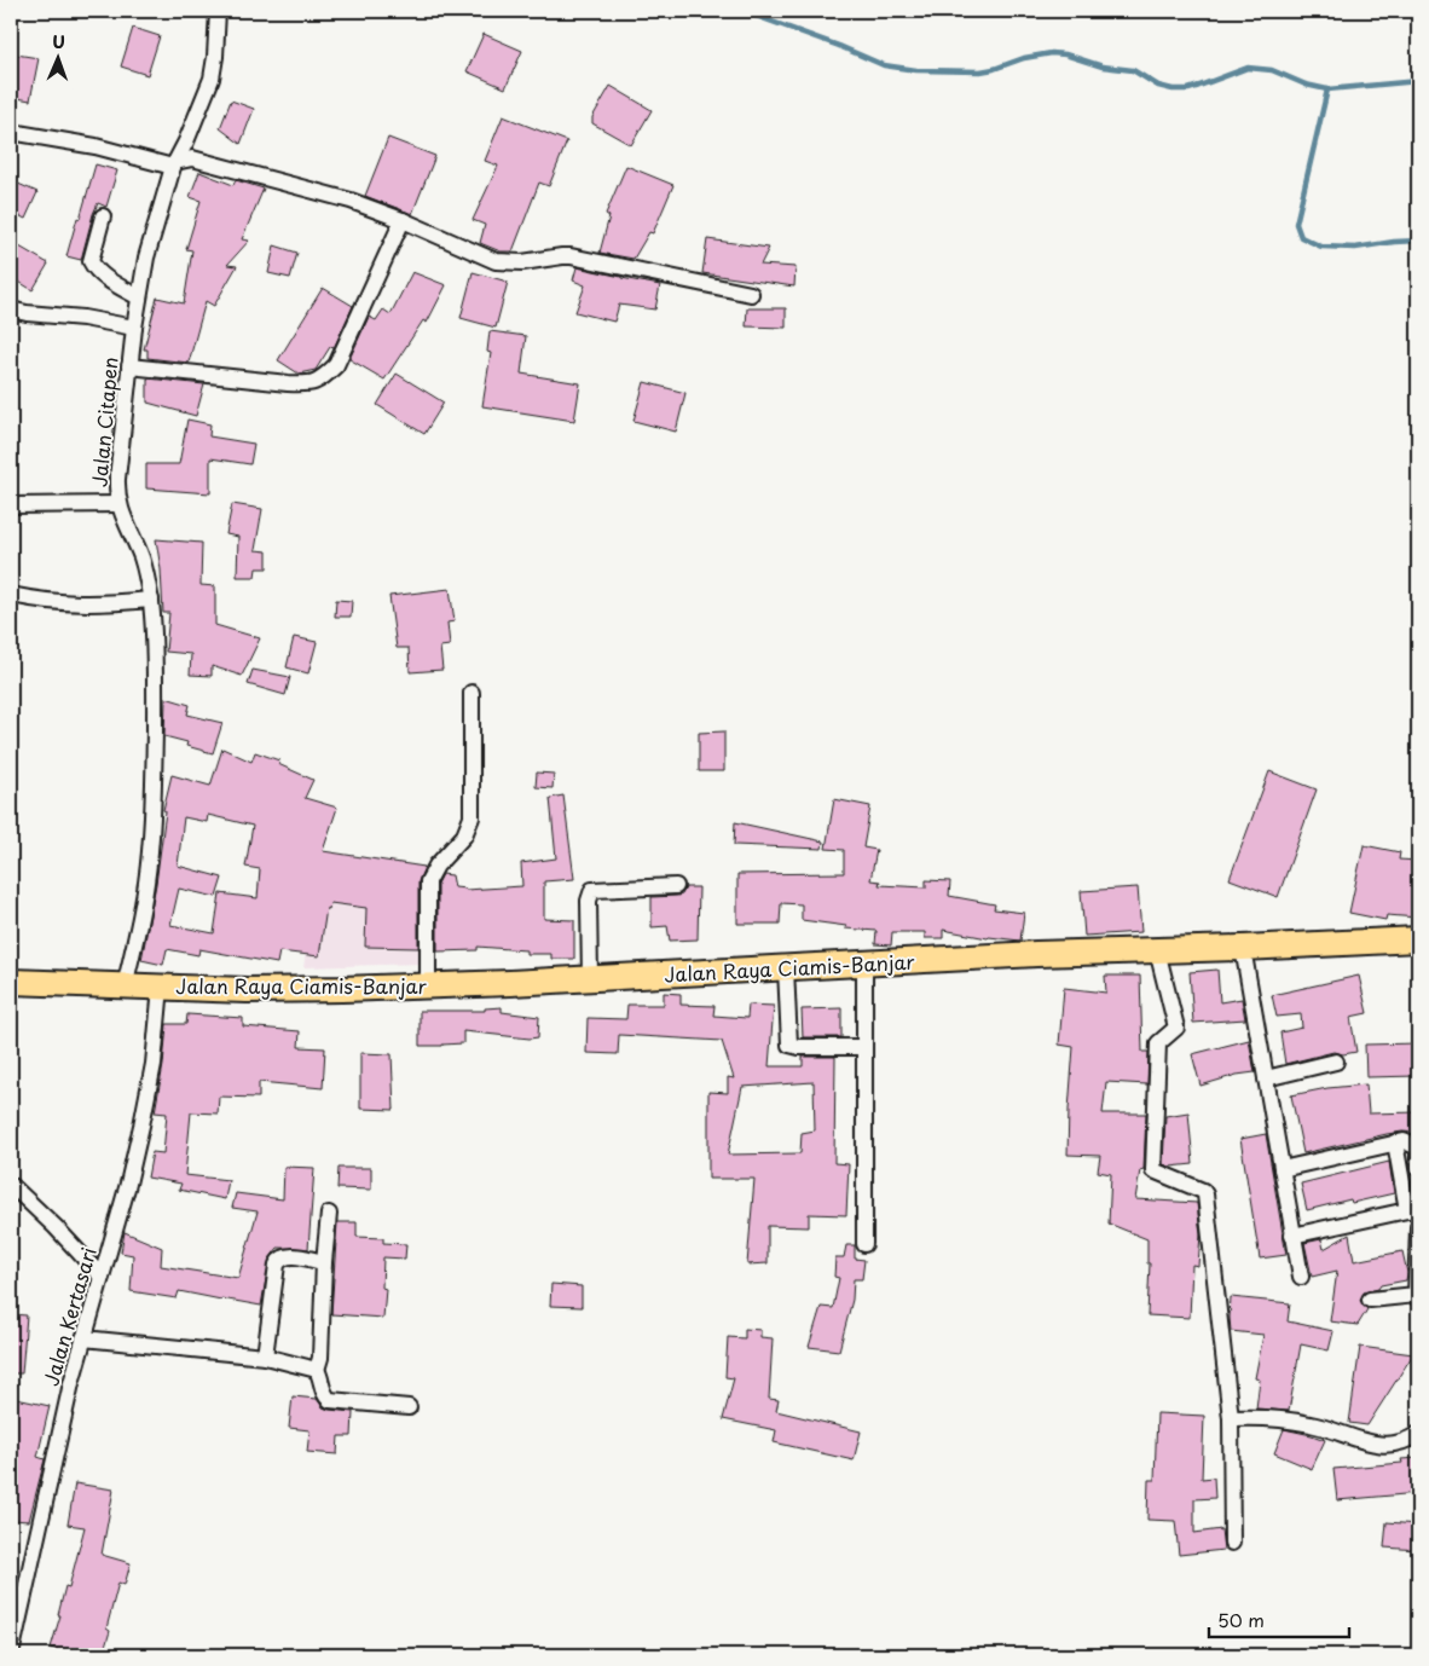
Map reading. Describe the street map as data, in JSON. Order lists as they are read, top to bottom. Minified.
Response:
{"streets":{"highway":["Jalan Raya Ciamis-Banjar"],"street":["Jalan Citapen","Jalan Kertasari"]},"crossings":[["Jalan Citapen","Jalan Raya Ciamis-Banjar"],["Jalan Raya Ciamis-Banjar","Jalan Kertasari"]],"scale_bar":"50 m","north":"top"}
